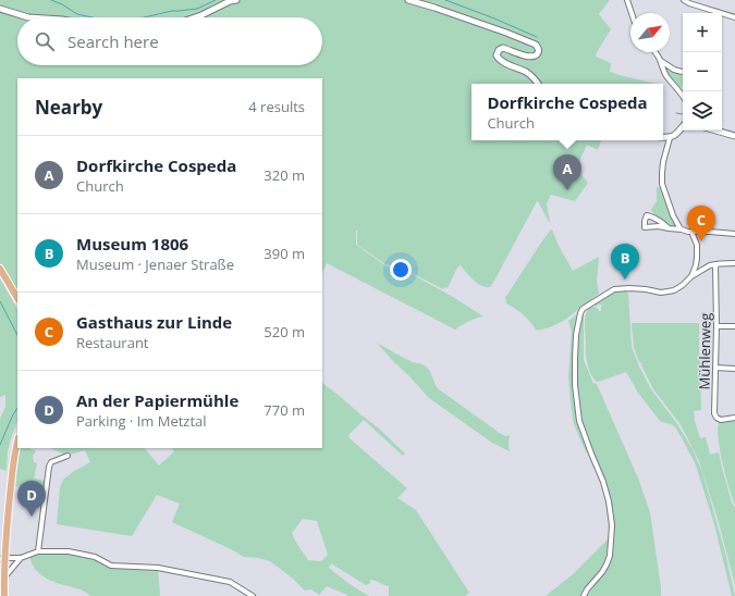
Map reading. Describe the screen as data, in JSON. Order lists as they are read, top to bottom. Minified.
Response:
{"streets":{"street":["Mühlenweg"]},"north":"top right","page":{"map_buttons":["+","−"],"search":"Search here","heading":["Nearby","4 results"],"popup":["Dorfkirche Cospeda","Church"],"list":[{"mark":"A","name":"Dorfkirche Cospeda","note":"Church","value":"320 m"},{"mark":"B","name":"Museum 1806","note":"Museum · Jenaer Straße","value":"390 m"},{"mark":"C","name":"Gasthaus zur Linde","note":"Restaurant","value":"520 m"},{"mark":"D","name":"An der Papiermühle","note":"Parking · Im Metztal","value":"770 m"}],"pins":["A","C","B","D"]}}
